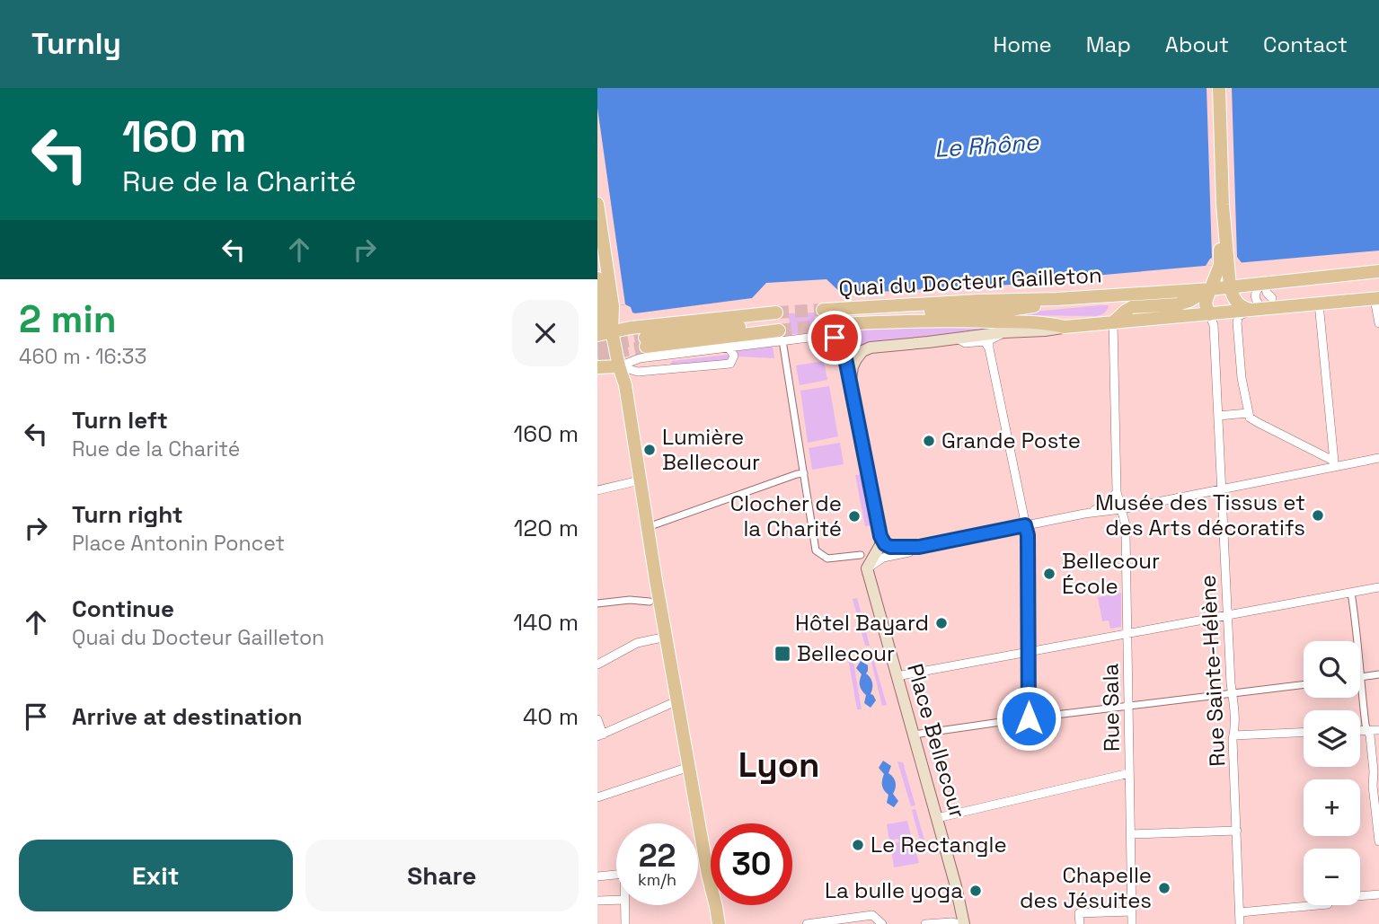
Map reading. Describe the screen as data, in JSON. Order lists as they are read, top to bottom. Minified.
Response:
{"streets":{"main road":["Quai du Docteur Gailleton","Place Bellecour"],"street":["Rue Sainte-Hélène","Rue Sala"]},"crossings":[["Quai du Docteur Gailleton","Rue Sainte-Hélène"],["Quai du Docteur Gailleton","Rue Sala"]],"districts":["Lyon"],"water":["Le Rhône"],"places":{"other":["Grande Poste","Lumière Bellecour","Musée des Tissus et des Arts décoratifs","Clocher de la Charité","Bellecour École","Hôtel Bayard","Le Rectangle","Chapelle des Jésuites","La bulle yoga"],"transit":["Bellecour"]},"page":{"header":"Turnly","nav":["Home","Map","About","Contact"],"turn":["160 m","Rue de la Charité"],"heading":["2 min","460 m · 16:33"],"list":[{"name":"Turn left","note":"Rue de la Charité","value":"160 m"},{"name":"Turn right","note":"Place Antonin Poncet","value":"120 m"},{"name":"Continue","note":"Quai du Docteur Gailleton","value":"140 m"},{"name":"Arrive at destination","value":"40 m"}],"map_buttons":["+","−"],"speed":"22 km/h","limit":"30","buttons":["Exit","Share"]}}
